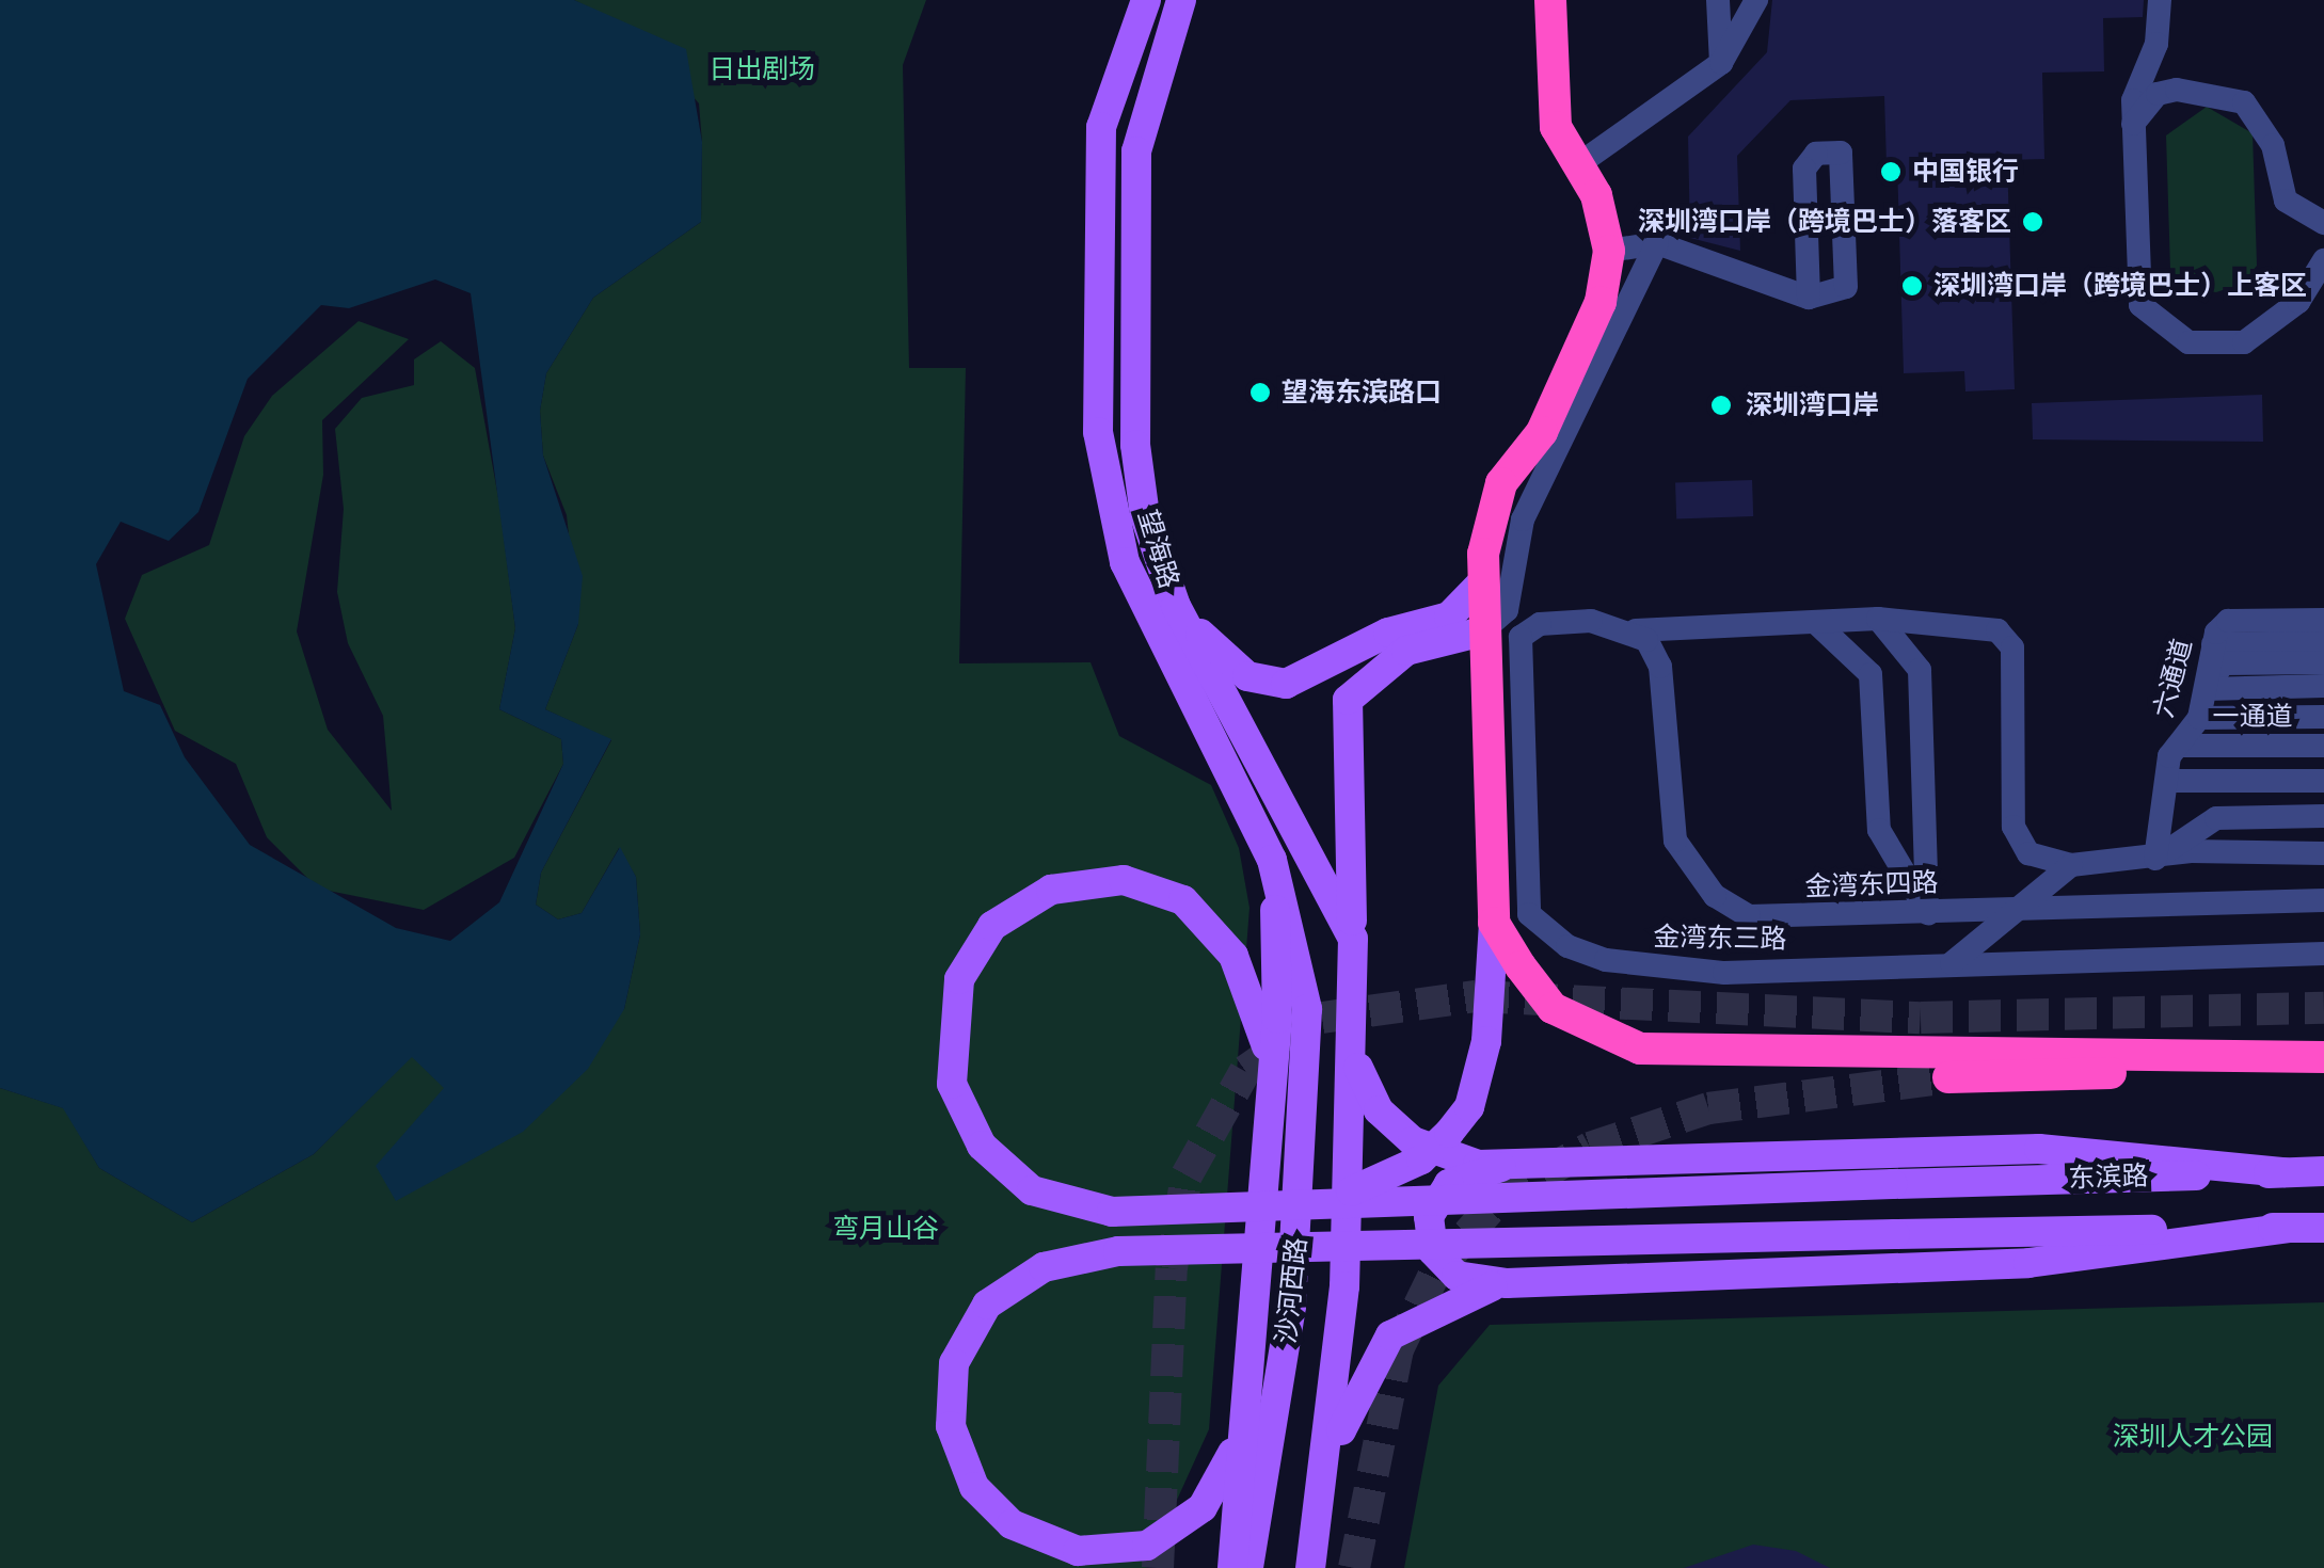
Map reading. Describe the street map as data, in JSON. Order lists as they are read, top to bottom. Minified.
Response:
{"streets":{"main road":["望海路","东滨路","沙河西路"],"street":["六通道","一通道","金湾东四路","金湾东三路"]},"crossings":[["望海路","沙河西路"],["六通道","一通道"]],"parks":["日出剧场","弯月山谷","深圳人才公园"],"places":["中国银行","深圳湾口岸（跨境巴士）落客区","深圳湾口岸（跨境巴士）上客区","望海东滨路口","深圳湾口岸"]}
